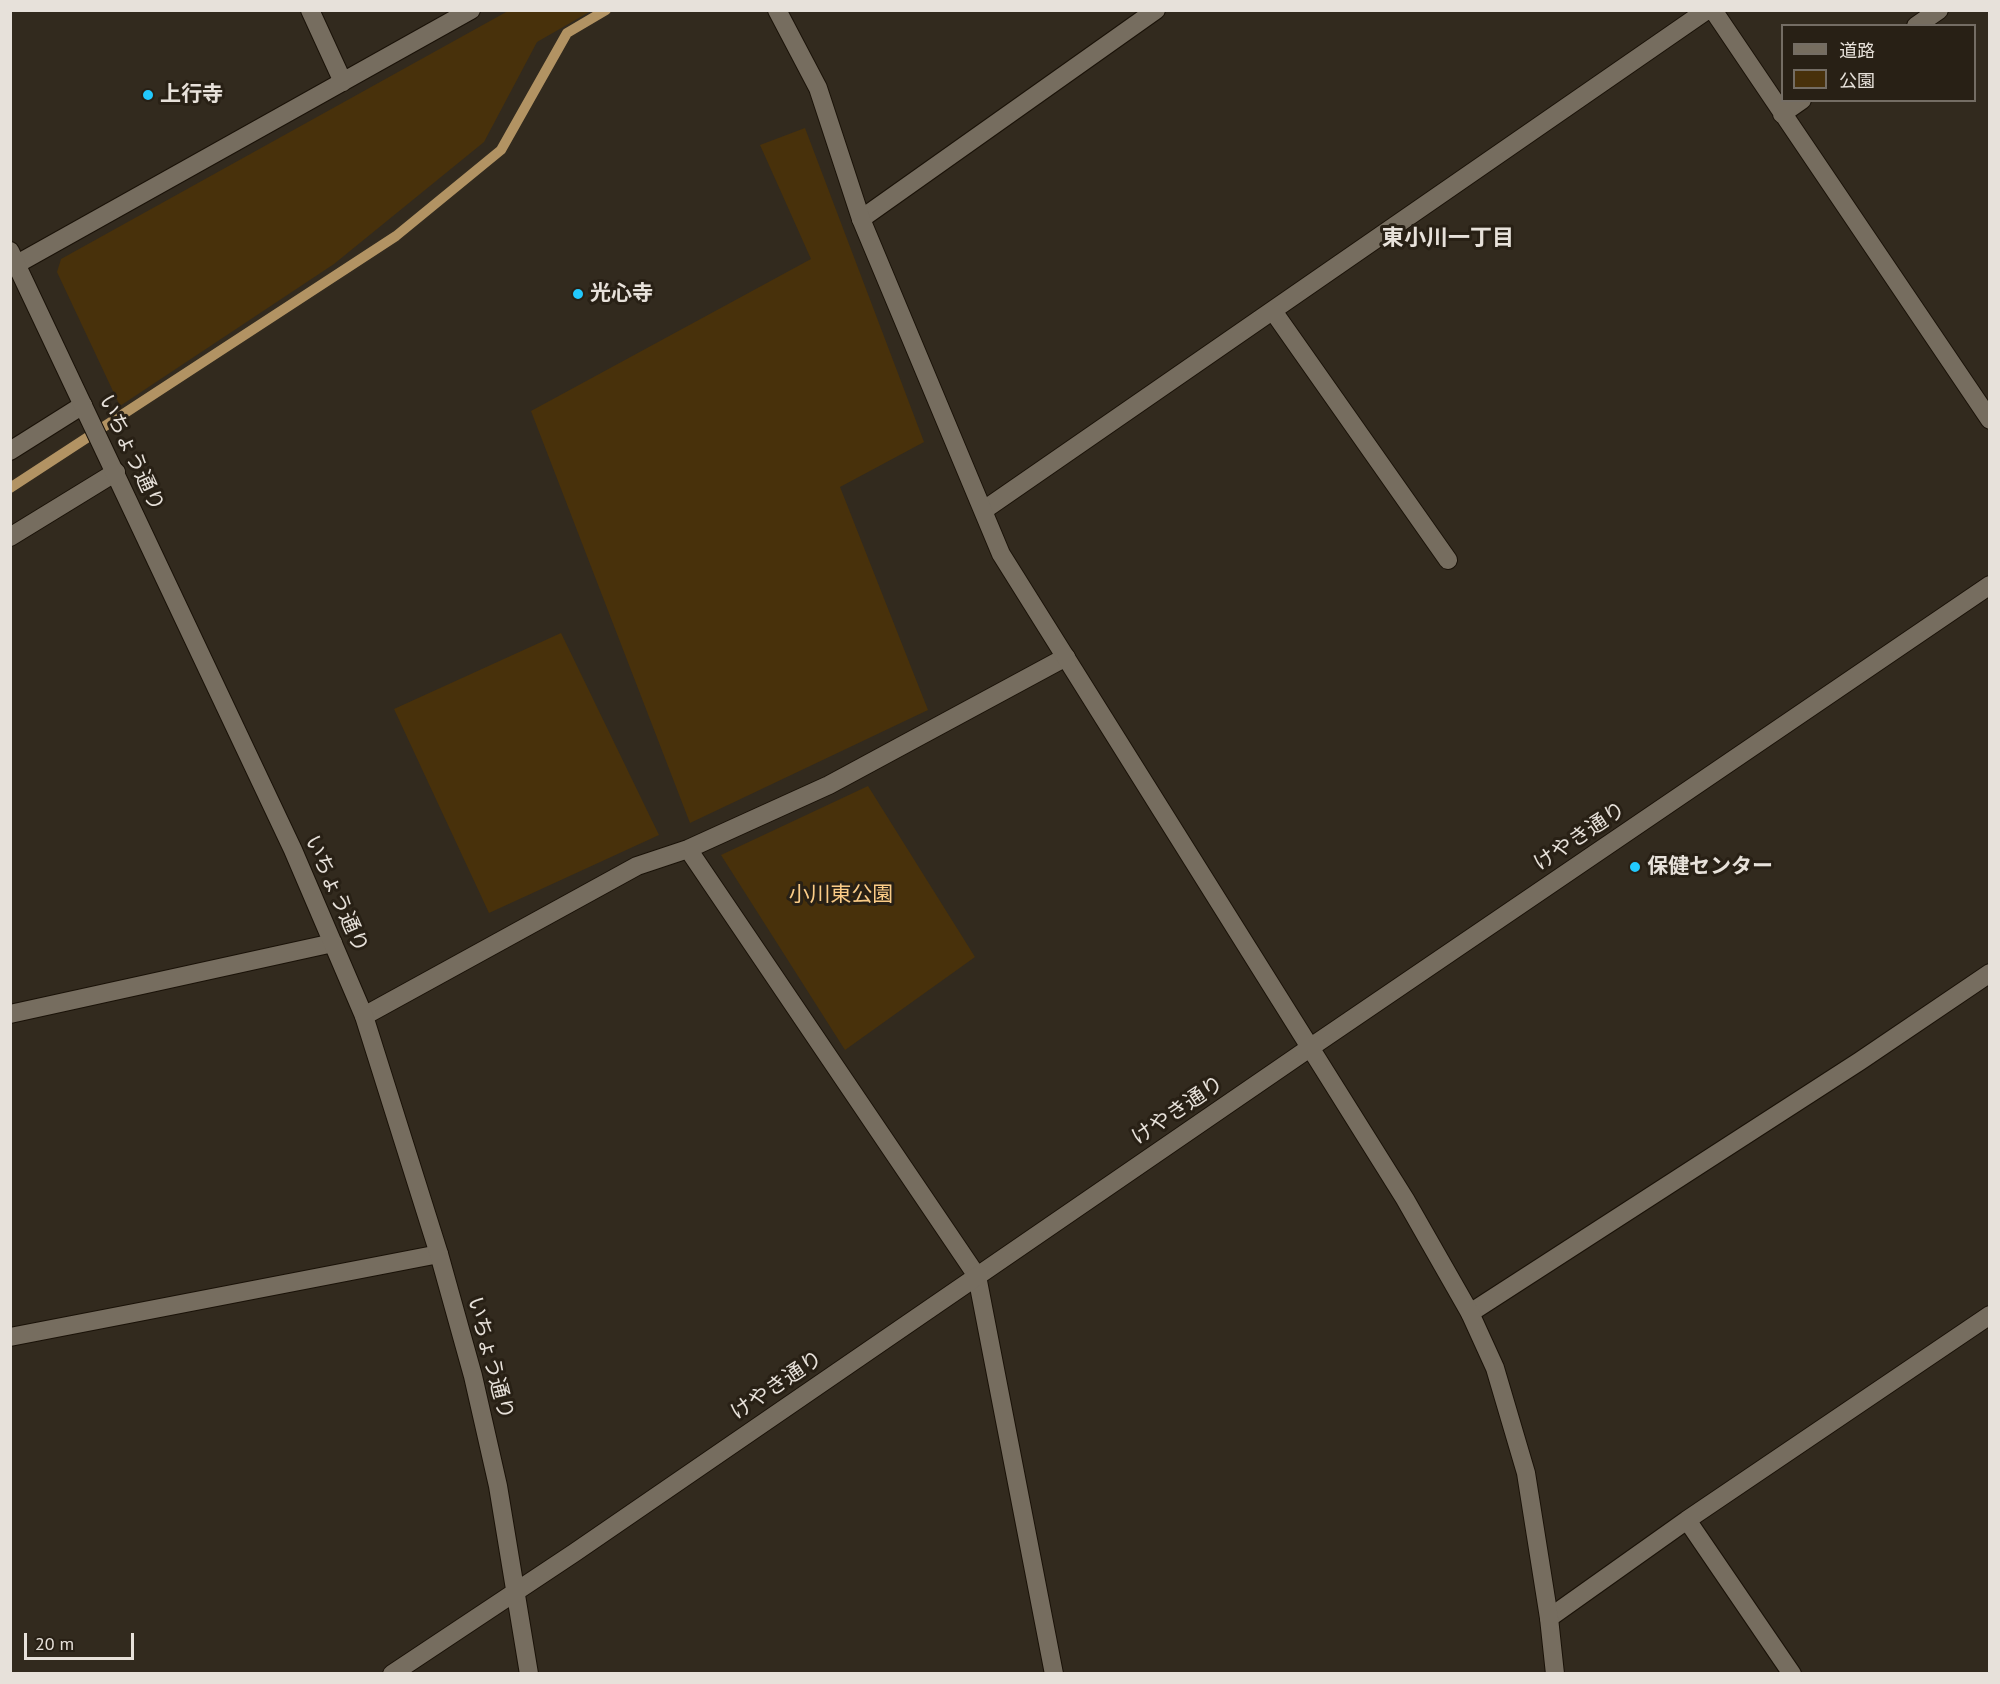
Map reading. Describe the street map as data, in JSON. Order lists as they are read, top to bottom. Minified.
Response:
{"streets":{"street":["いちょう通り","けやき通り"]},"crossings":[["いちょう通り","けやき通り"]],"districts":["東小川一丁目"],"parks":["小川東公園"],"places":["上行寺","光心寺","保健センター"],"legend":["道路","公園"],"scale_bar":"20 m"}
